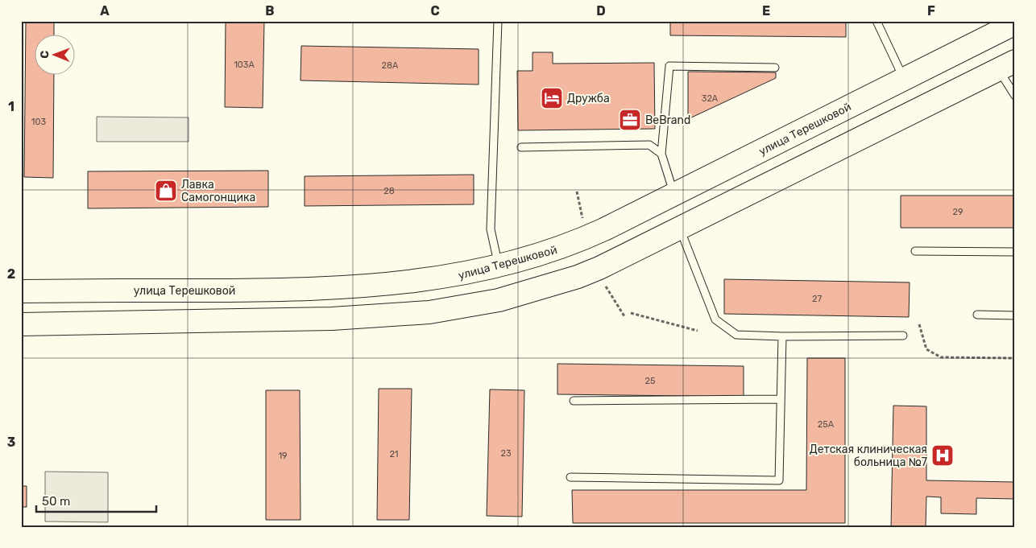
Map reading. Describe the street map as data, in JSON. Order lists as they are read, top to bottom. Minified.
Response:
{"streets":{"main road":["улица Терешковой"]},"places":{"hotel":["Дружба"],"office":["BeBrand"],"shop":["Лавка Самогонщика"],"hospital":["Детская клиническая больница №7"]},"house_numbers":["103А","28А","32А","103","28","29","27","25","25А","23","21","19"],"scale_bar":"50 m","north":"left","grid":{"columns":["A","B","C","D","E","F"],"rows":["1","2","3"]}}
